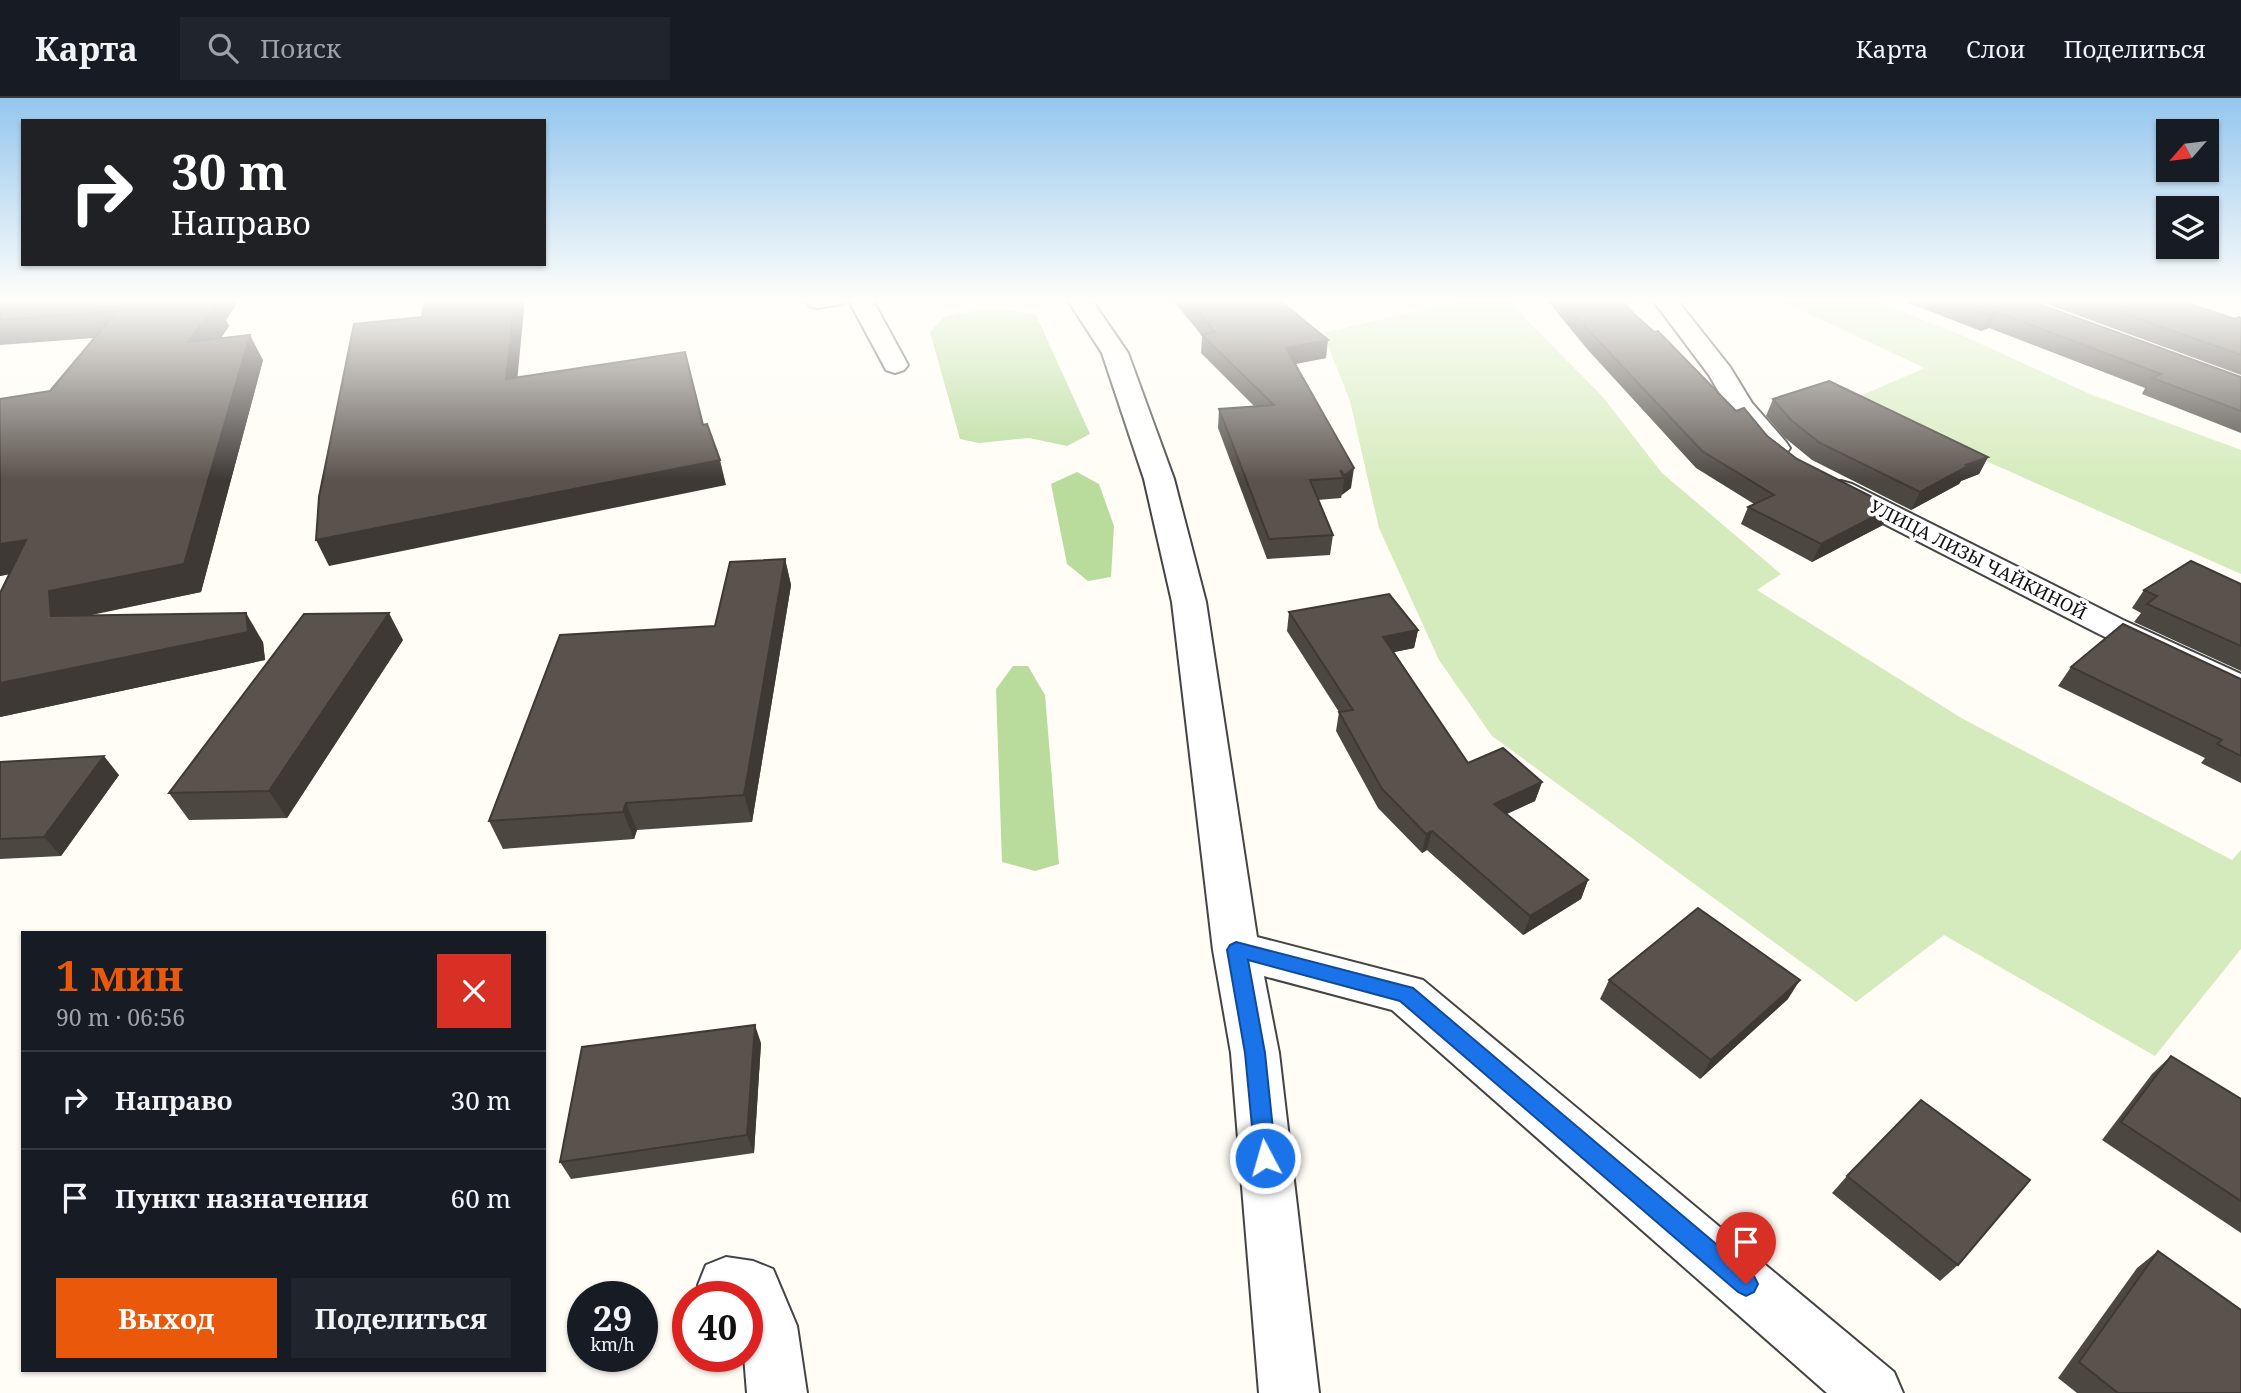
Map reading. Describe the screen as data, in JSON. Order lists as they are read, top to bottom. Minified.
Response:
{"streets":{"street":["УЛИЦА ЛИЗЫ ЧАЙКИНОЙ"]},"north":"bottom left","page":{"header":"Карта","search":"Поиск","nav":["Карта","Слои","Поделиться"],"turn":["30 m","Направо"],"heading":["1 мин","90 m · 06:56"],"list":[{"name":"Направо","value":"30 m"},{"name":"Пункт назначения","value":"60 m"}],"buttons":["Выход","Поделиться"],"speed":"29 km/h","limit":"40"}}
